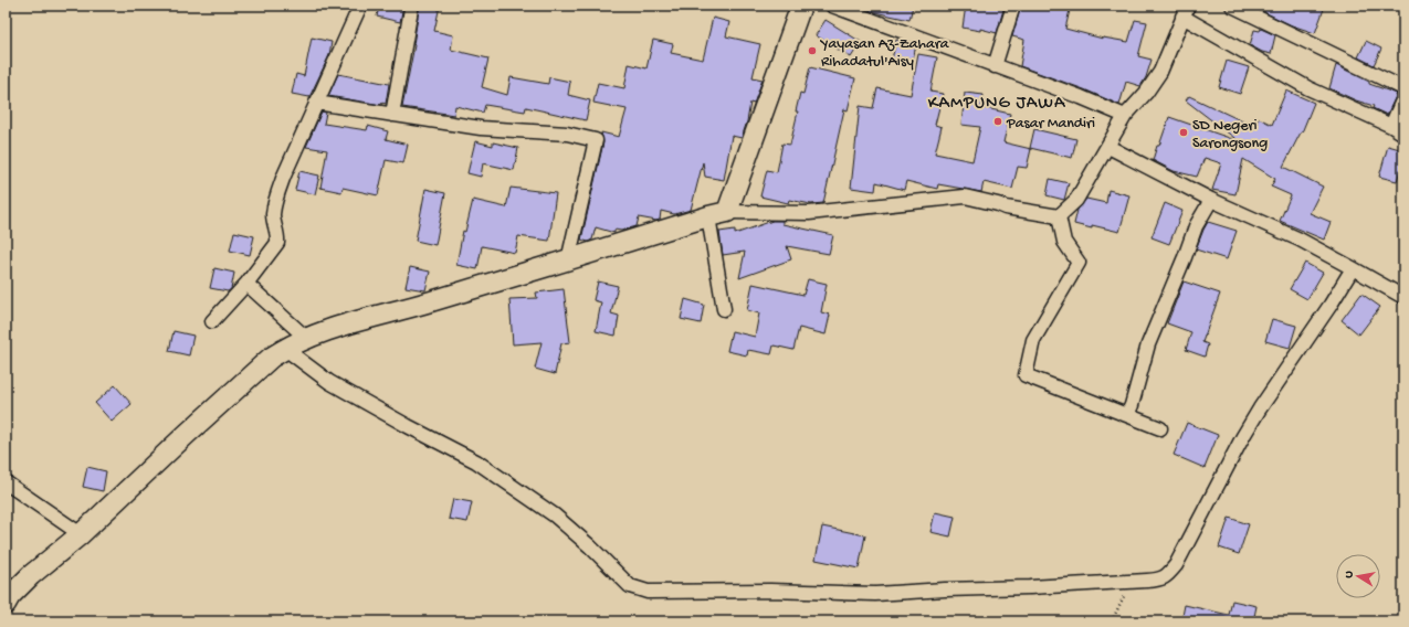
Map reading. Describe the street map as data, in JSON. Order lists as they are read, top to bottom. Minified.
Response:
{"districts":["KAMPUNG JAWA"],"places":["Yayasan Az-Zahara Rihadatul'Aisy","Pasar Mandiri","SD Negeri Sarongsong"],"north":"left"}
